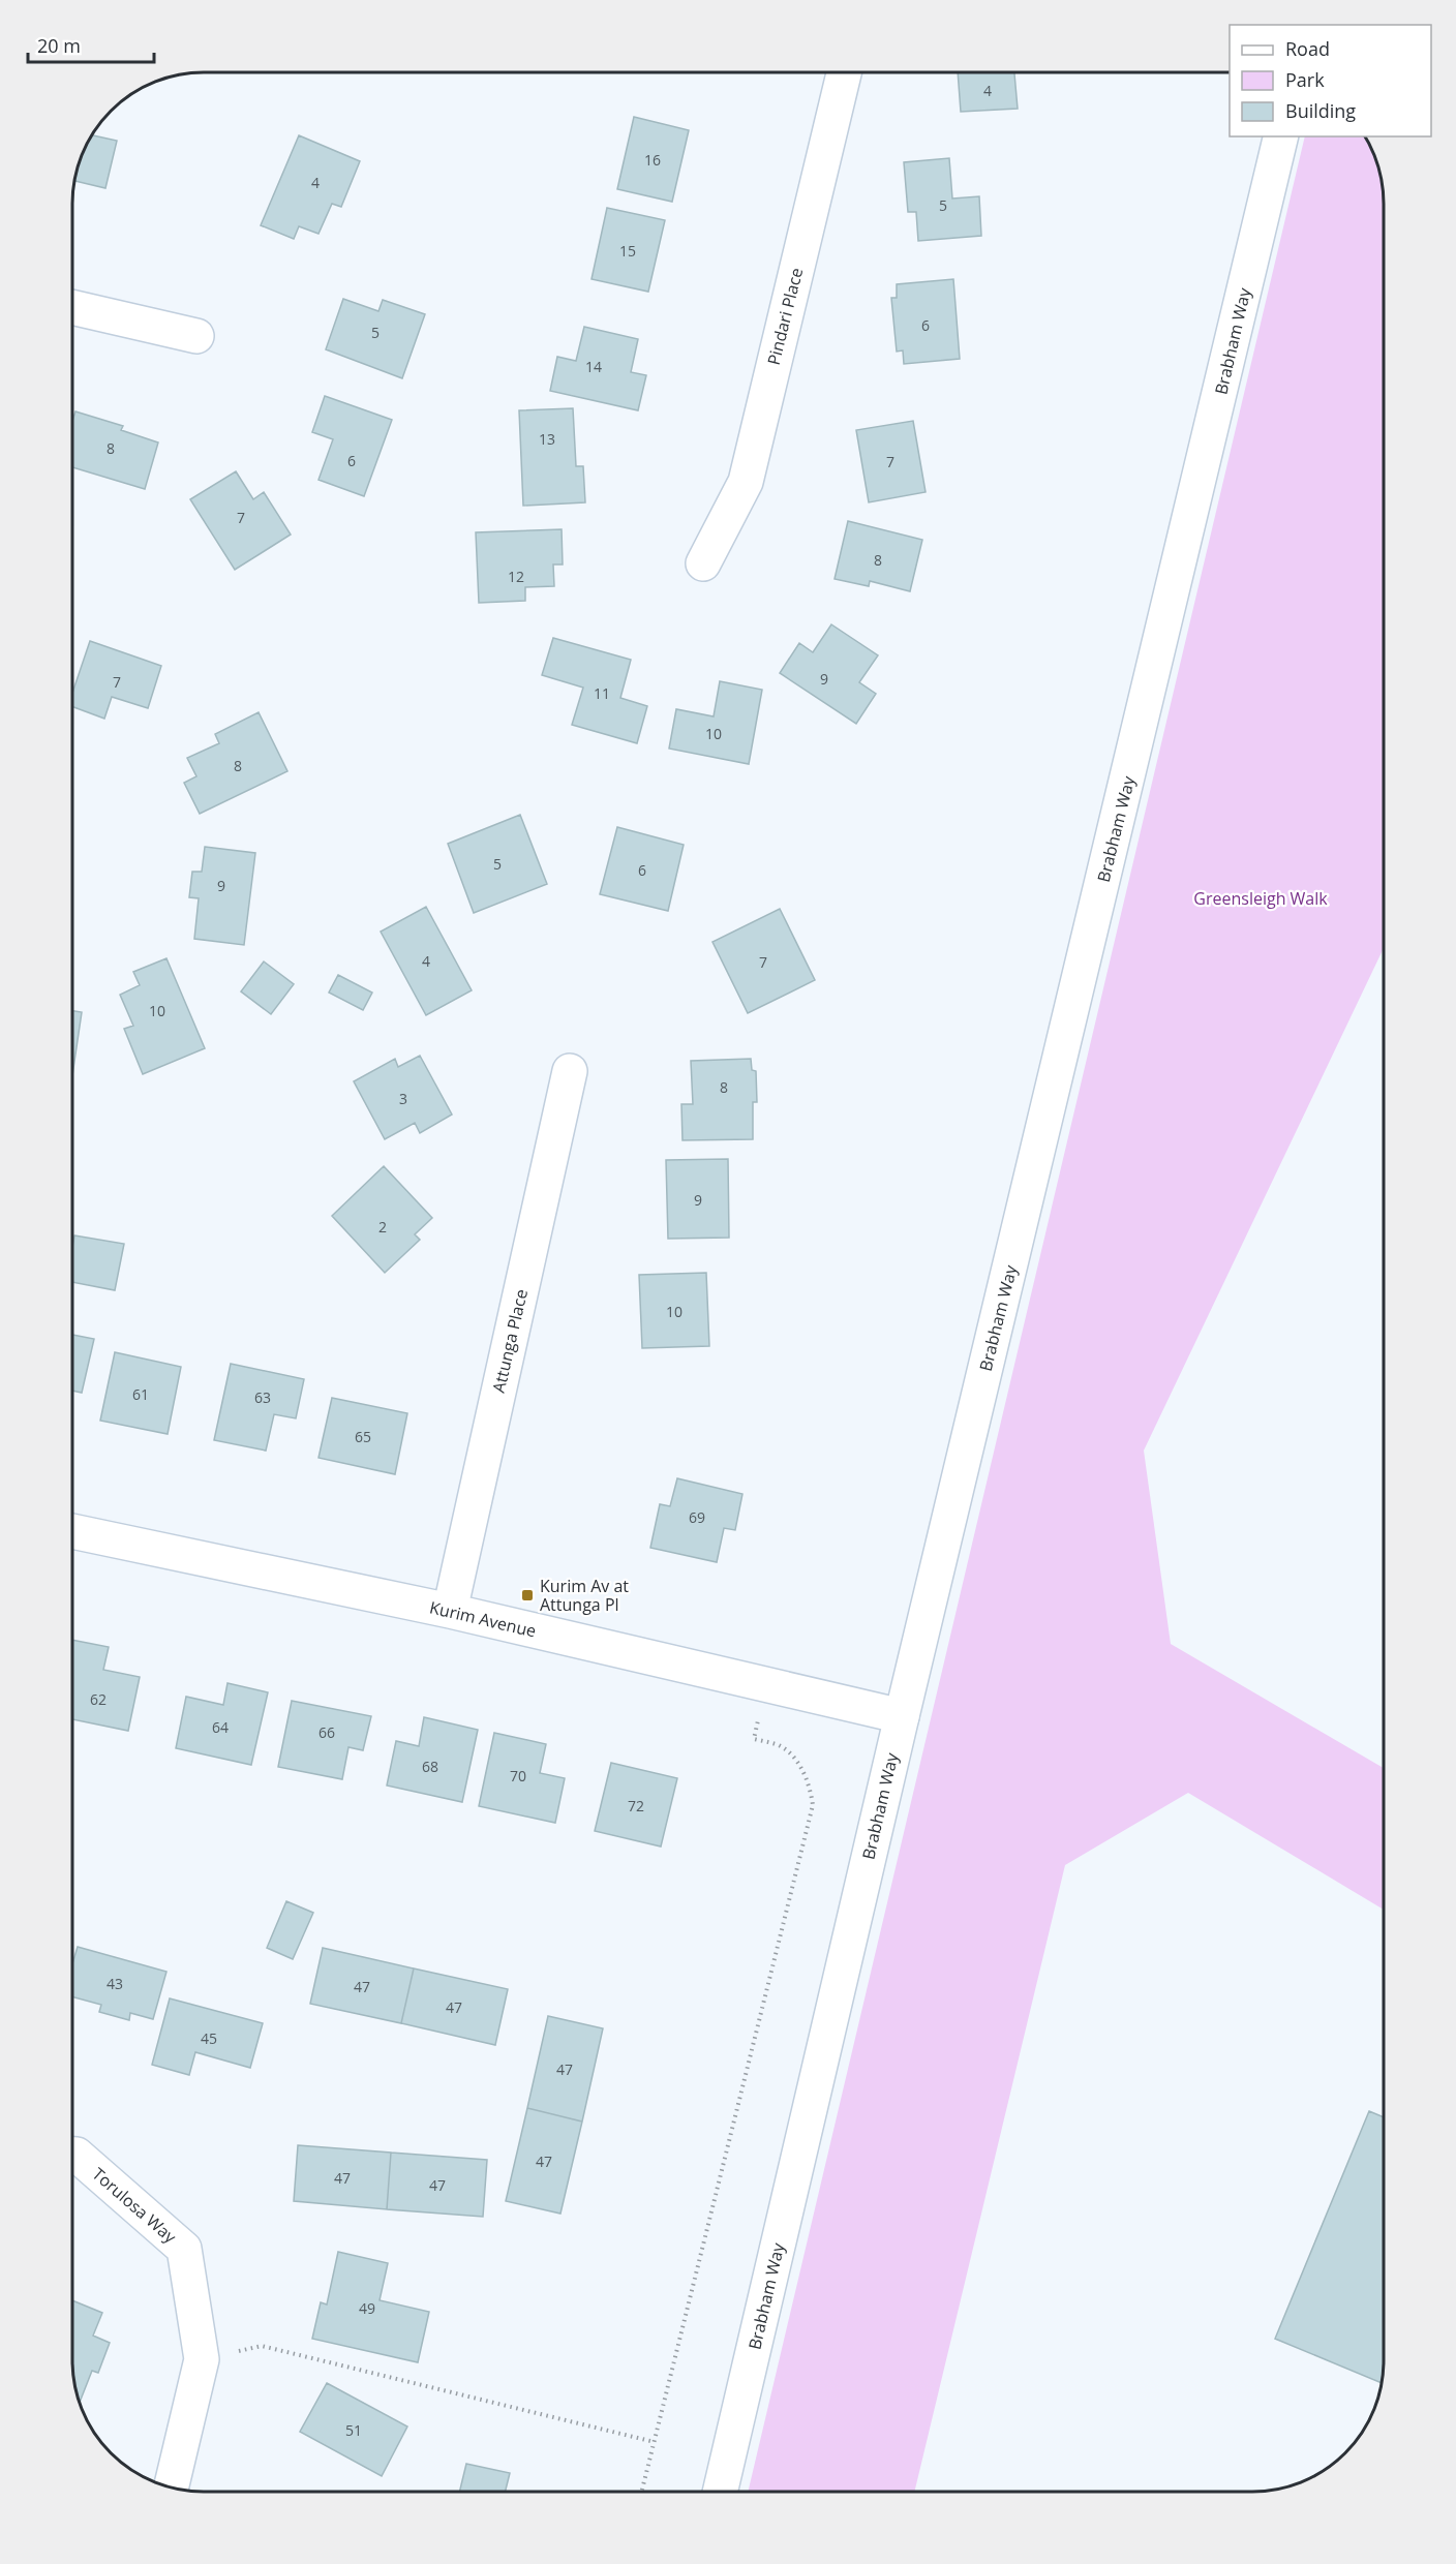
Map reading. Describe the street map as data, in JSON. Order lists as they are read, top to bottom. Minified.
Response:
{"streets":{"street":["Pindari Place","Brabham Way","Attunga Place","Kurim Avenue","Torulosa Way"]},"crossings":[["Brabham Way","Kurim Avenue"],["Attunga Place","Kurim Avenue"]],"parks":["Greensleigh Walk"],"places":{"transit":["Kurim Av at Attunga Pl"]},"house_numbers":["4","16","4","5","15","6","5","14","13","8","6","7","7","8","12","9","7","11","10","8","5","6","9","4","7","10","8","3","9","2","10","61","63","65","69","62","64","66","68","70","72","43","47","47","45","47","47","47","47","49","51"],"legend":["Road","Park","Building"],"scale_bar":"20 m"}
